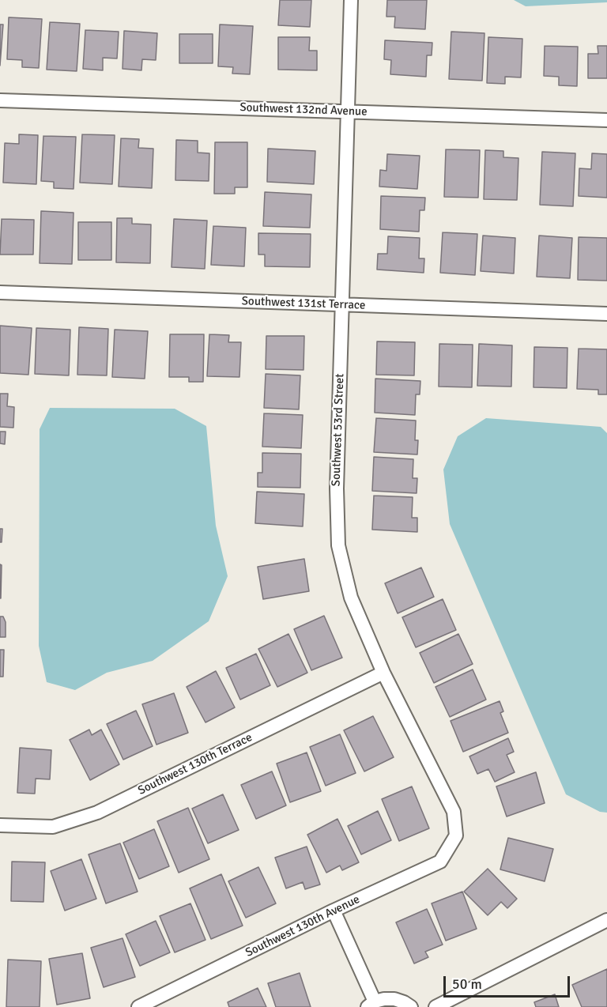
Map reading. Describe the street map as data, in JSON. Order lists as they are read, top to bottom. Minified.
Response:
{"streets":{"street":["Southwest 132nd Avenue","Southwest 131st Terrace","Southwest 53rd Street","Southwest 130th Terrace","Southwest 130th Avenue"]},"crossings":[["Southwest 132nd Avenue","Southwest 53rd Street"],["Southwest 131st Terrace","Southwest 53rd Street"],["Southwest 53rd Street","Southwest 130th Terrace"],["Southwest 53rd Street","Southwest 130th Avenue"]],"scale_bar":"50 m"}
